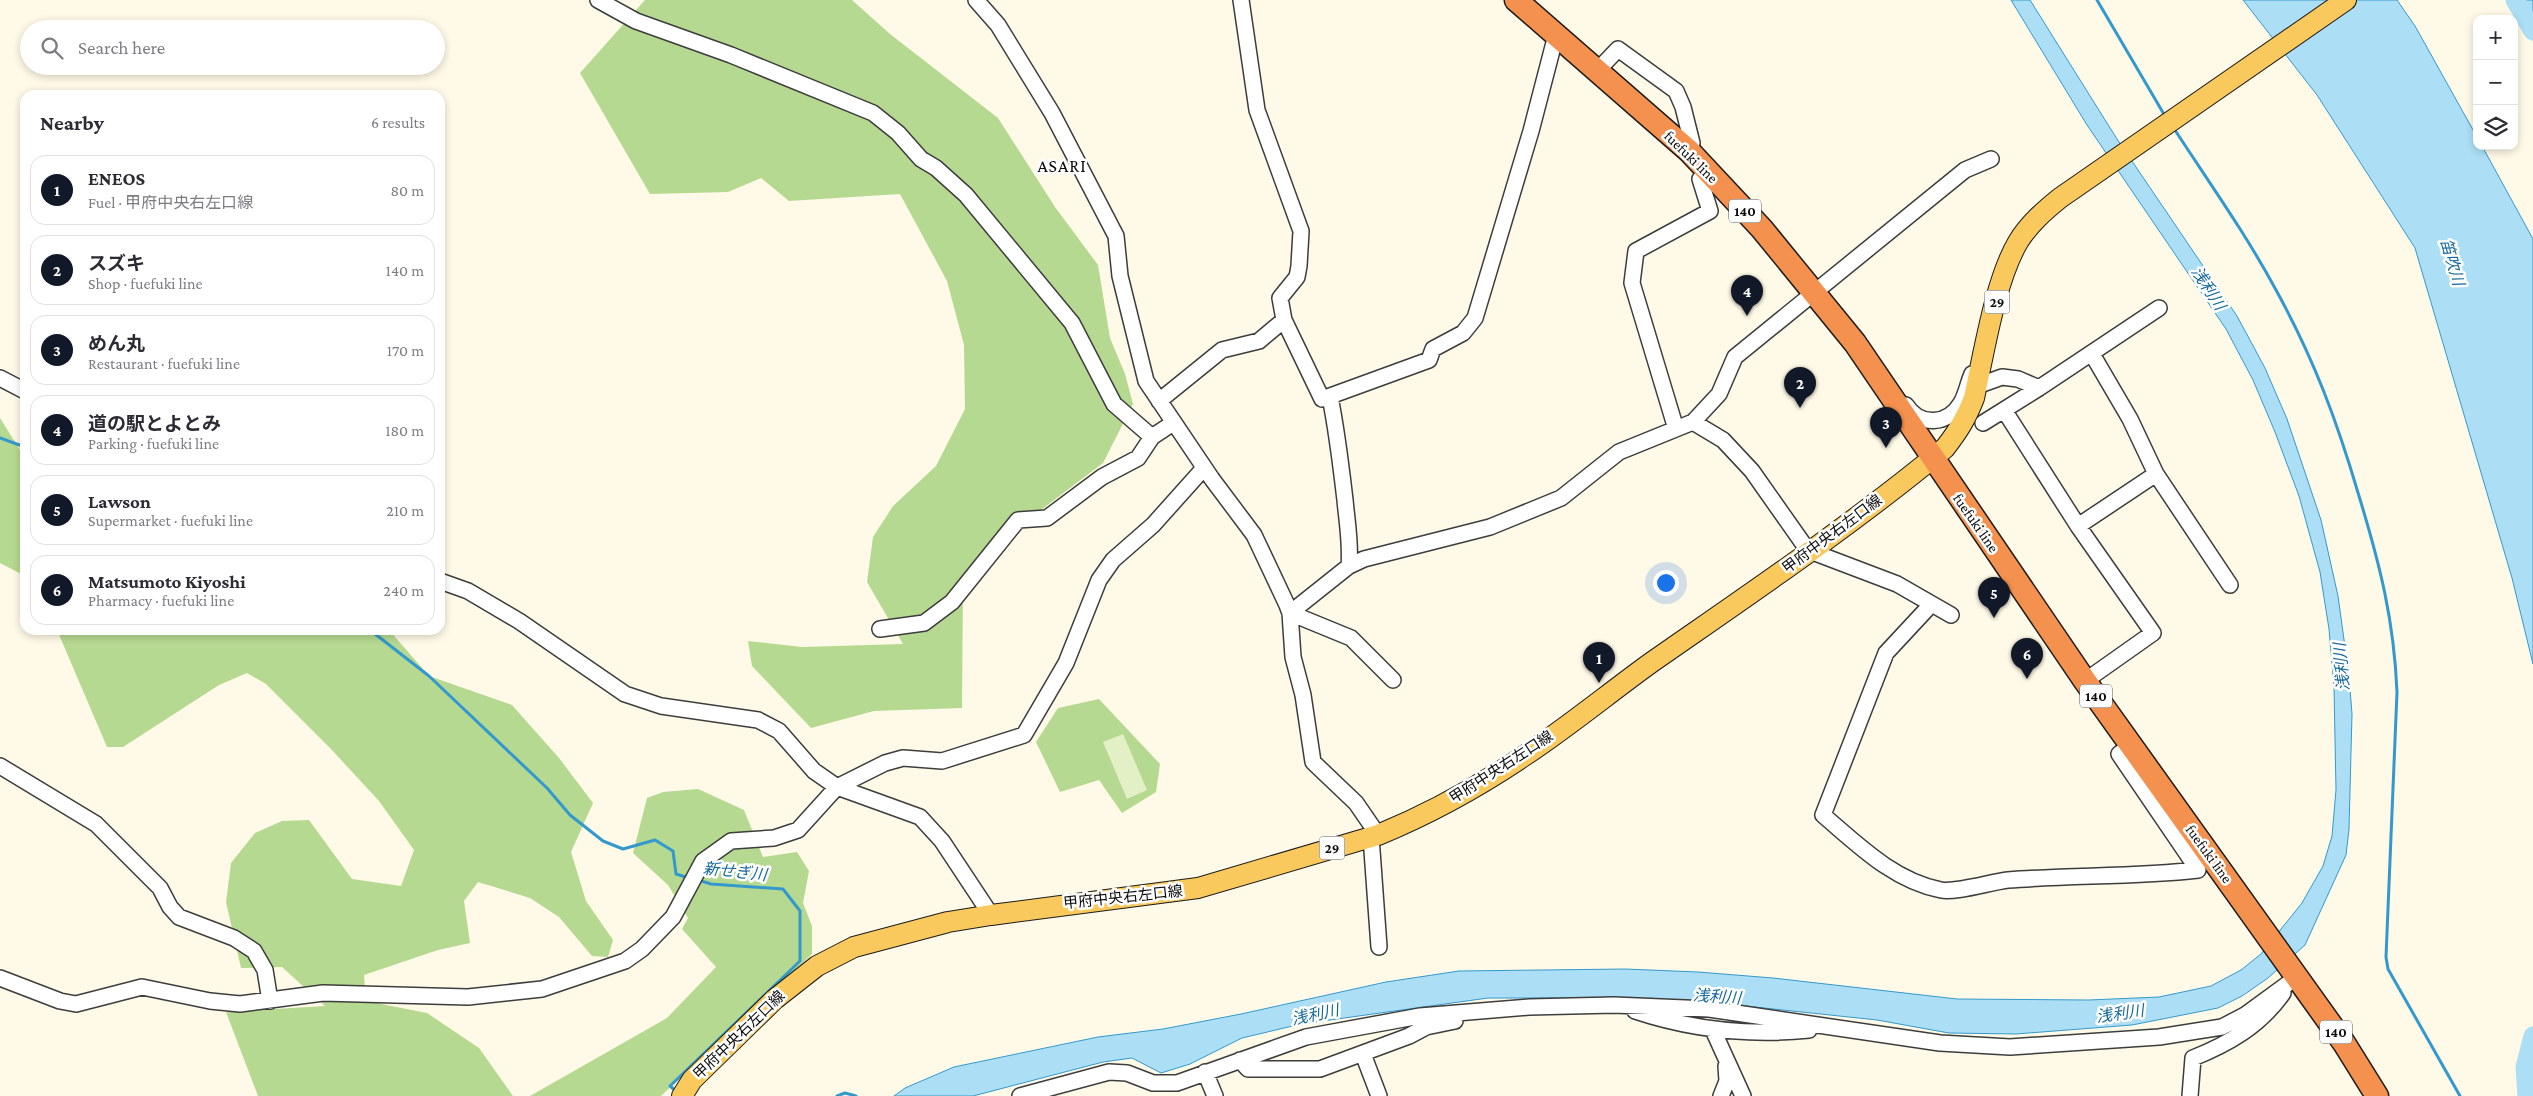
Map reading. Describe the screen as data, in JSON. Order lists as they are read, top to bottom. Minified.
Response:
{"streets":{"highway":["fuefuki line","140"],"main road":["29","甲府中央右左口線"]},"crossings":[["fuefuki line","甲府中央右左口線"]],"districts":["ASARI"],"water":["笛吹川","浅利川","新せぎ川"],"page":{"map_buttons":["+","−"],"search":"Search here","heading":["Nearby","6 results"],"list":[{"mark":"1","name":"ENEOS","note":"Fuel · 甲府中央右左口線","value":"80 m"},{"mark":"2","name":"スズキ","note":"Shop · fuefuki line","value":"140 m"},{"mark":"3","name":"めん丸","note":"Restaurant · fuefuki line","value":"170 m"},{"mark":"4","name":"道の駅とよとみ","note":"Parking · fuefuki line","value":"180 m"},{"mark":"5","name":"Lawson","note":"Supermarket · fuefuki line","value":"210 m"},{"mark":"6","name":"Matsumoto Kiyoshi","note":"Pharmacy · fuefuki line","value":"240 m"}],"pins":["4","2","3","5","6","1"]}}
